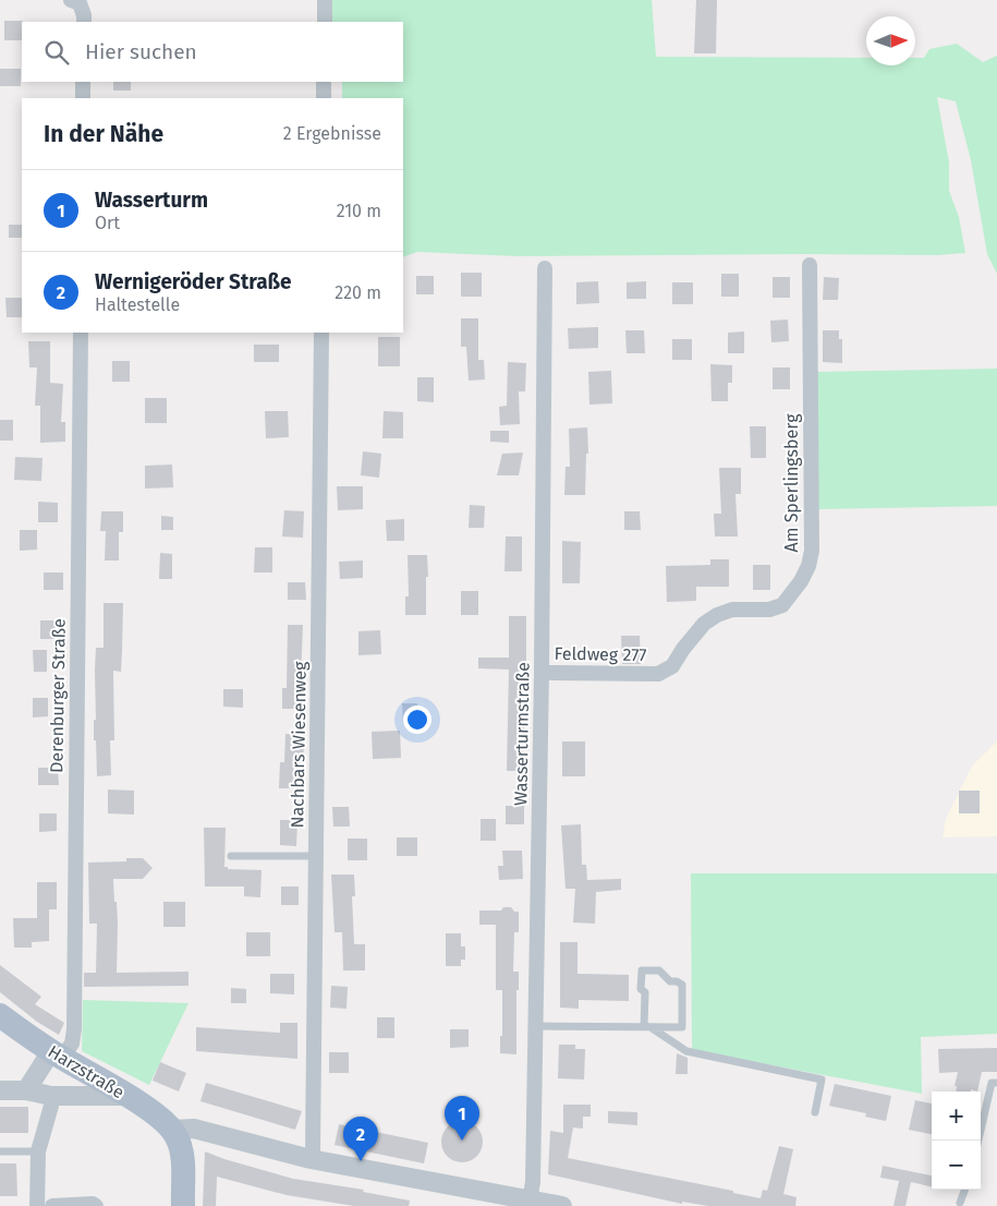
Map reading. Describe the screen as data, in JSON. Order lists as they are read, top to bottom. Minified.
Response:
{"streets":{"main road":["Harzstraße"],"street":["Am Sperlingsberg","Feldweg 277","Derenburger Straße","Wasserturmstraße","Nachbars Wiesenweg"]},"crossings":[["Am Sperlingsberg","Feldweg 277"],["Feldweg 277","Wasserturmstraße"],["Derenburger Straße","Harzstraße"]],"north":"right","page":{"search":"Hier suchen","heading":["In der Nähe","2 Ergebnisse"],"list":[{"mark":"1","name":"Wasserturm","note":"Ort","value":"210 m"},{"mark":"2","name":"Wernigeröder Straße","note":"Haltestelle","value":"220 m"}],"map_buttons":["+","−"],"pins":["1","2"]}}
